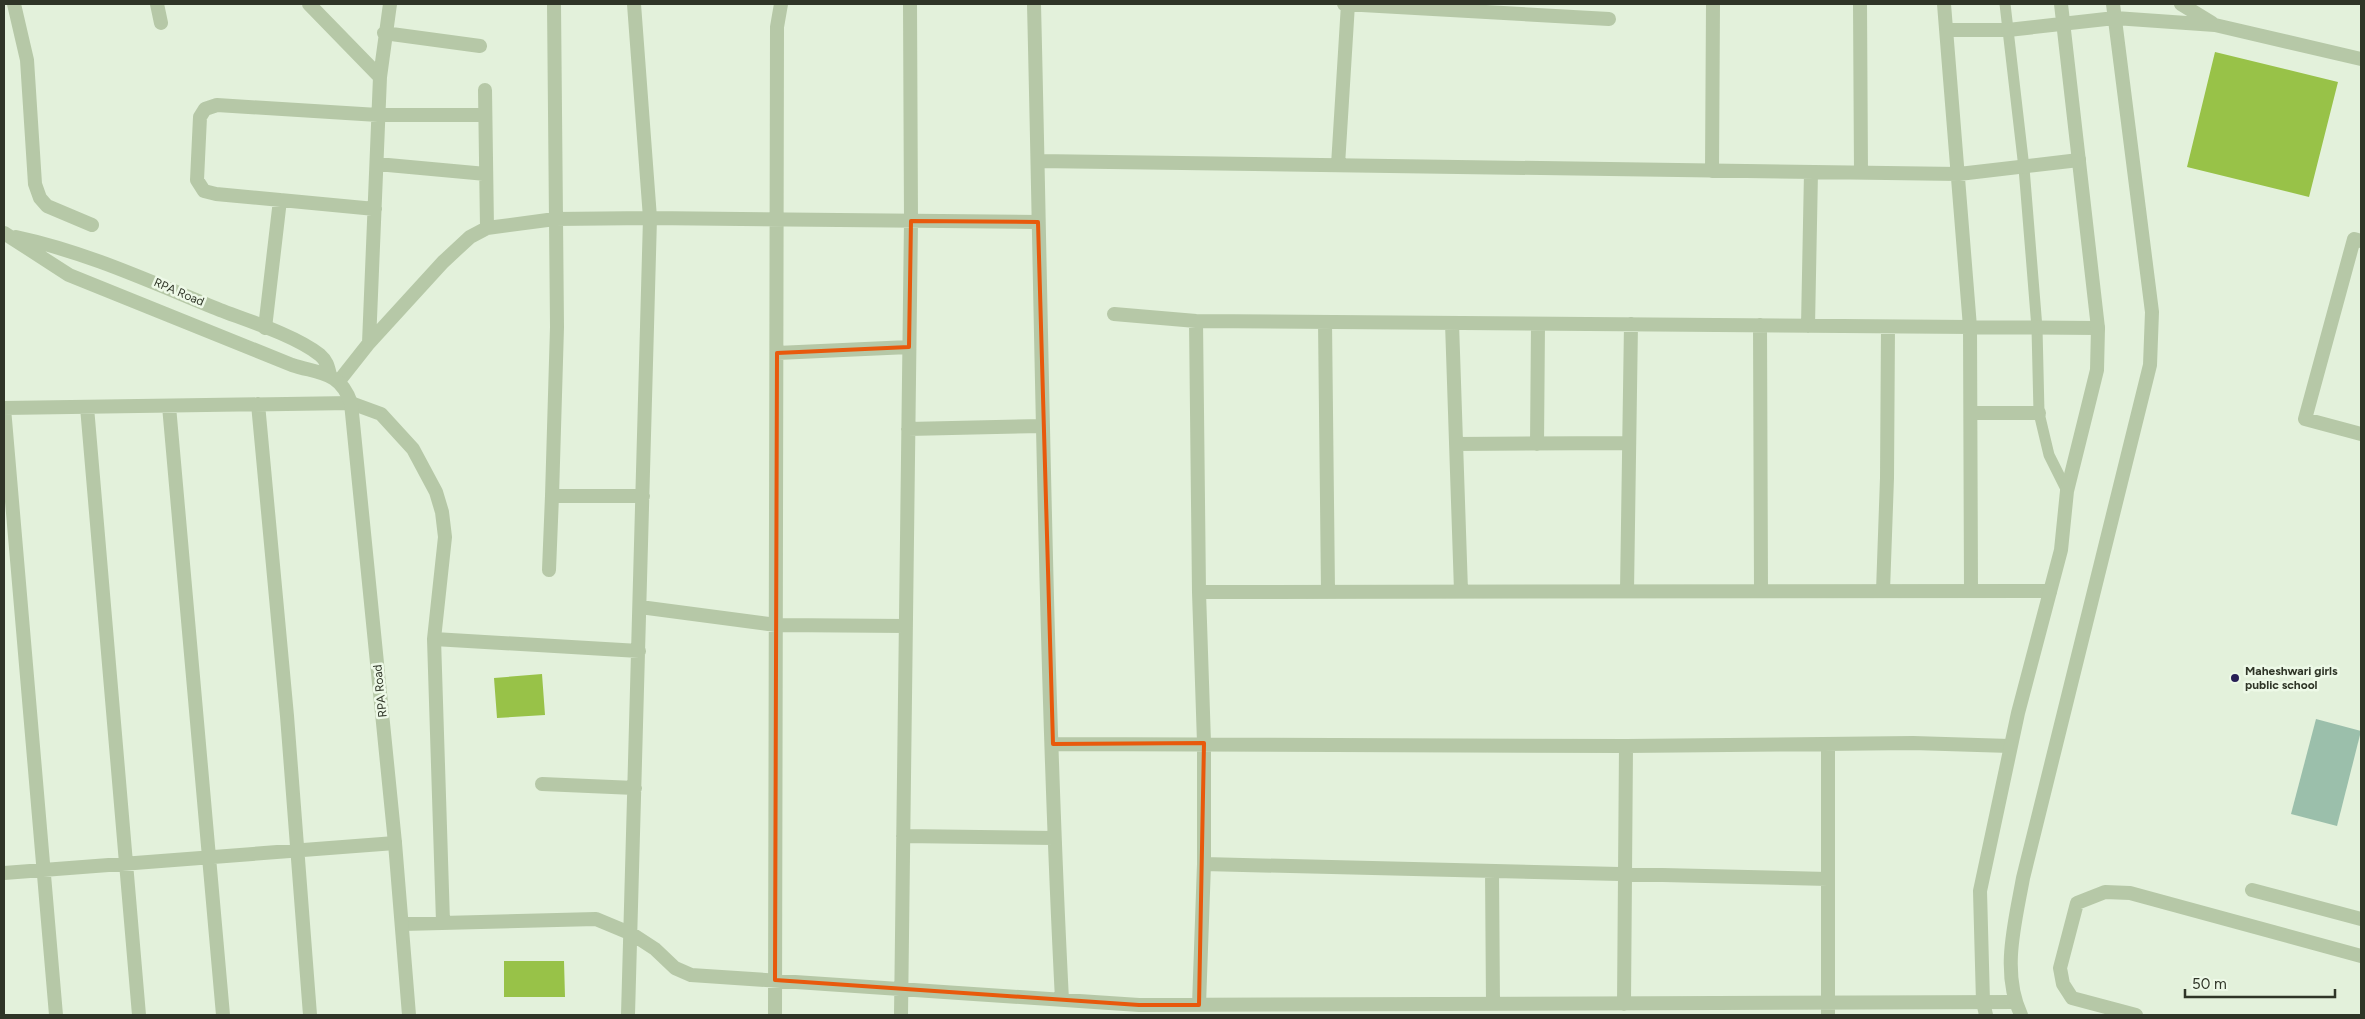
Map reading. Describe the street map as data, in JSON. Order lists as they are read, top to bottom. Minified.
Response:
{"streets":{"street":["RPA Road"]},"places":["Maheshwari girls public school"],"scale_bar":"50 m"}
